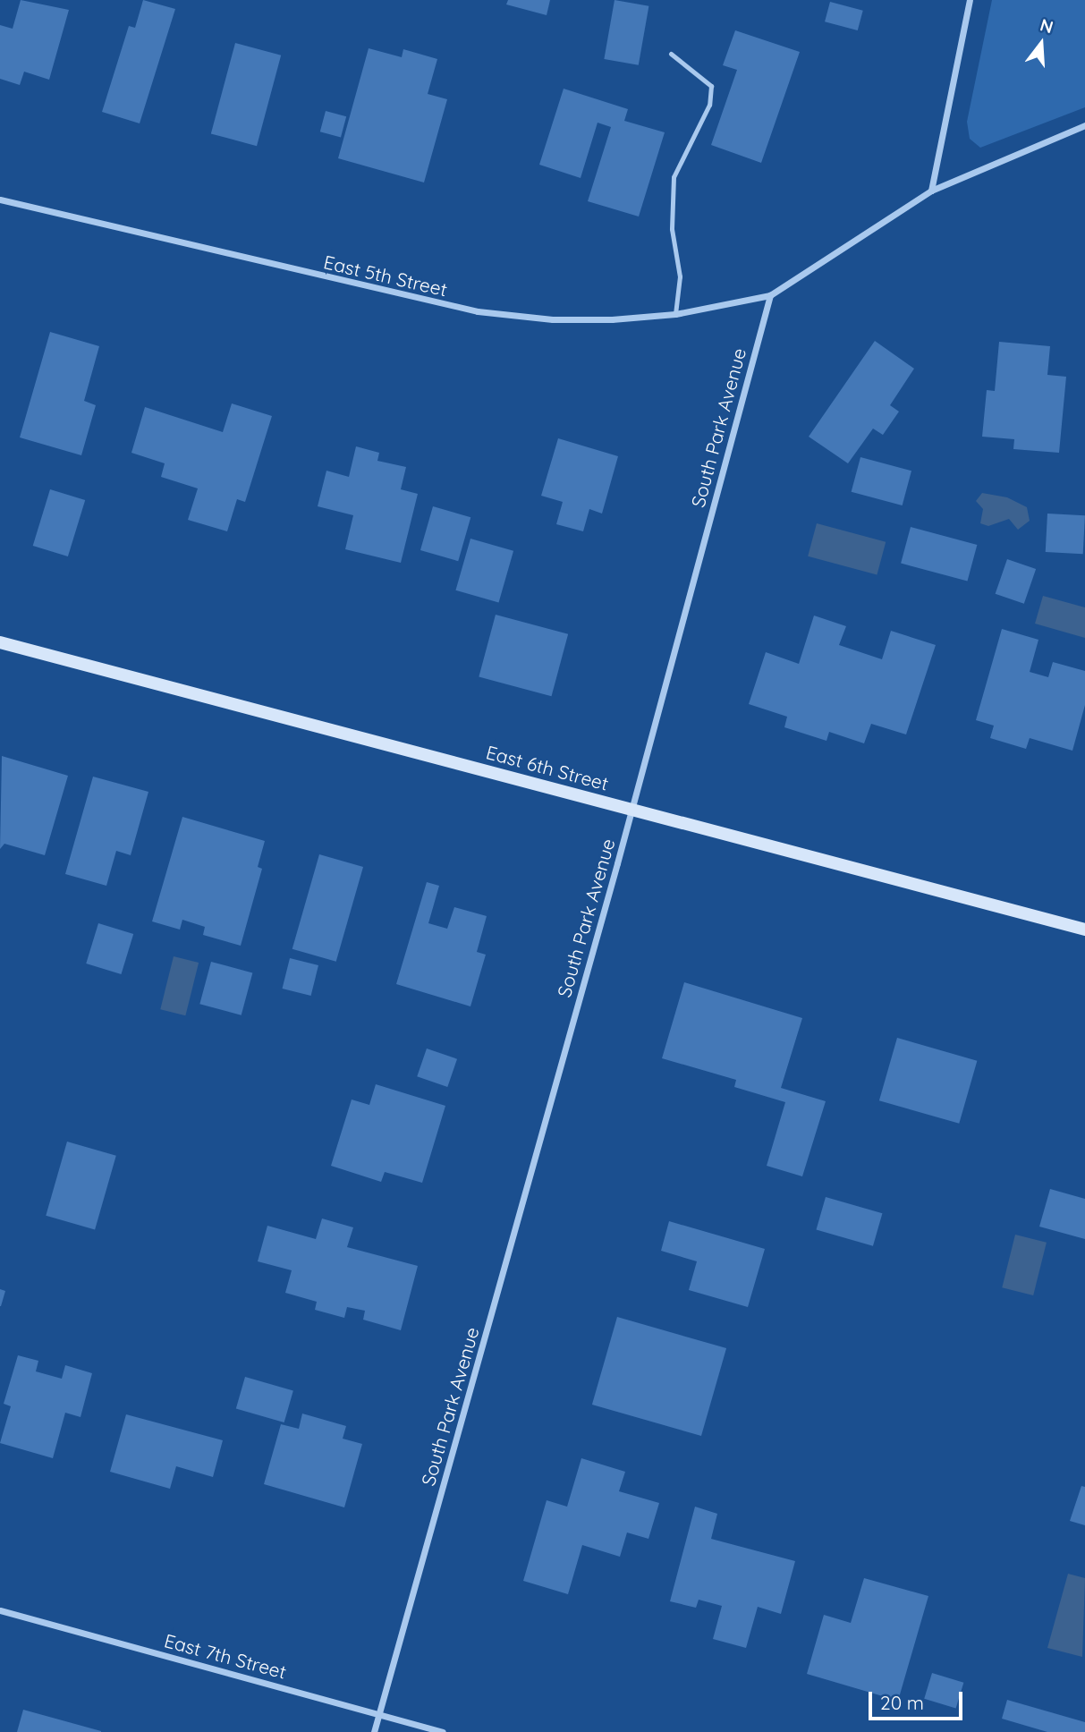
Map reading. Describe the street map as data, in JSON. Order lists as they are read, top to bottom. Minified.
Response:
{"streets":{"street":["East 5th Street","South Park Avenue","East 6th Street","East 7th Street"]},"crossings":[["East 5th Street","South Park Avenue"],["South Park Avenue","East 6th Street"],["South Park Avenue","East 7th Street"]],"scale_bar":"20 m","north":"top"}
